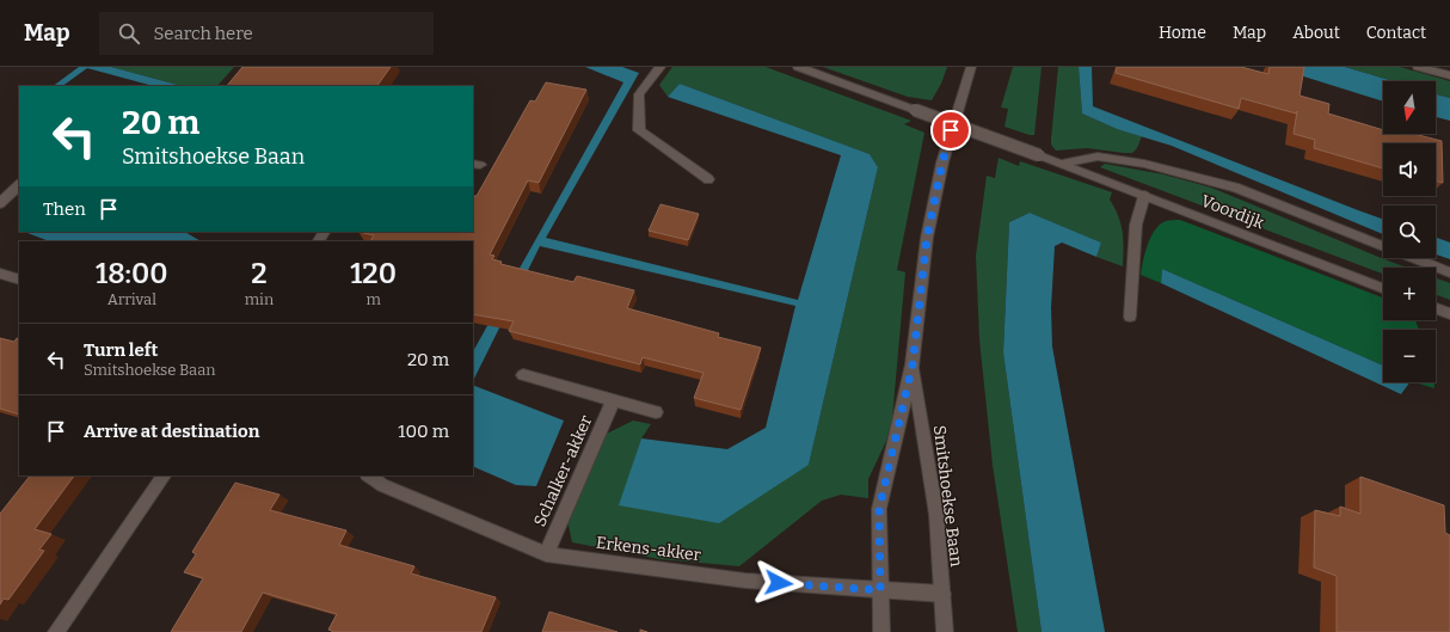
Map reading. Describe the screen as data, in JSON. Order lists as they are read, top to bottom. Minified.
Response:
{"streets":{"street":["Voordijk","Schalker-akker","Smitshoekse Baan","Erkens-akker"]},"crossings":[["Schalker-akker","Erkens-akker"],["Smitshoekse Baan","Erkens-akker"]],"north":"bottom","page":{"header":"Map","search":"Search here","nav":["Home","Map","About","Contact"],"map_buttons":["+","−"],"turn":["20 m","Smitshoekse Baan"],"then":"Then","eta":["18:00","Arrival","2","min","120","m"],"list":[{"name":"Turn left","note":"Smitshoekse Baan","value":"20 m"},{"name":"Arrive at destination","value":"100 m"}]}}
